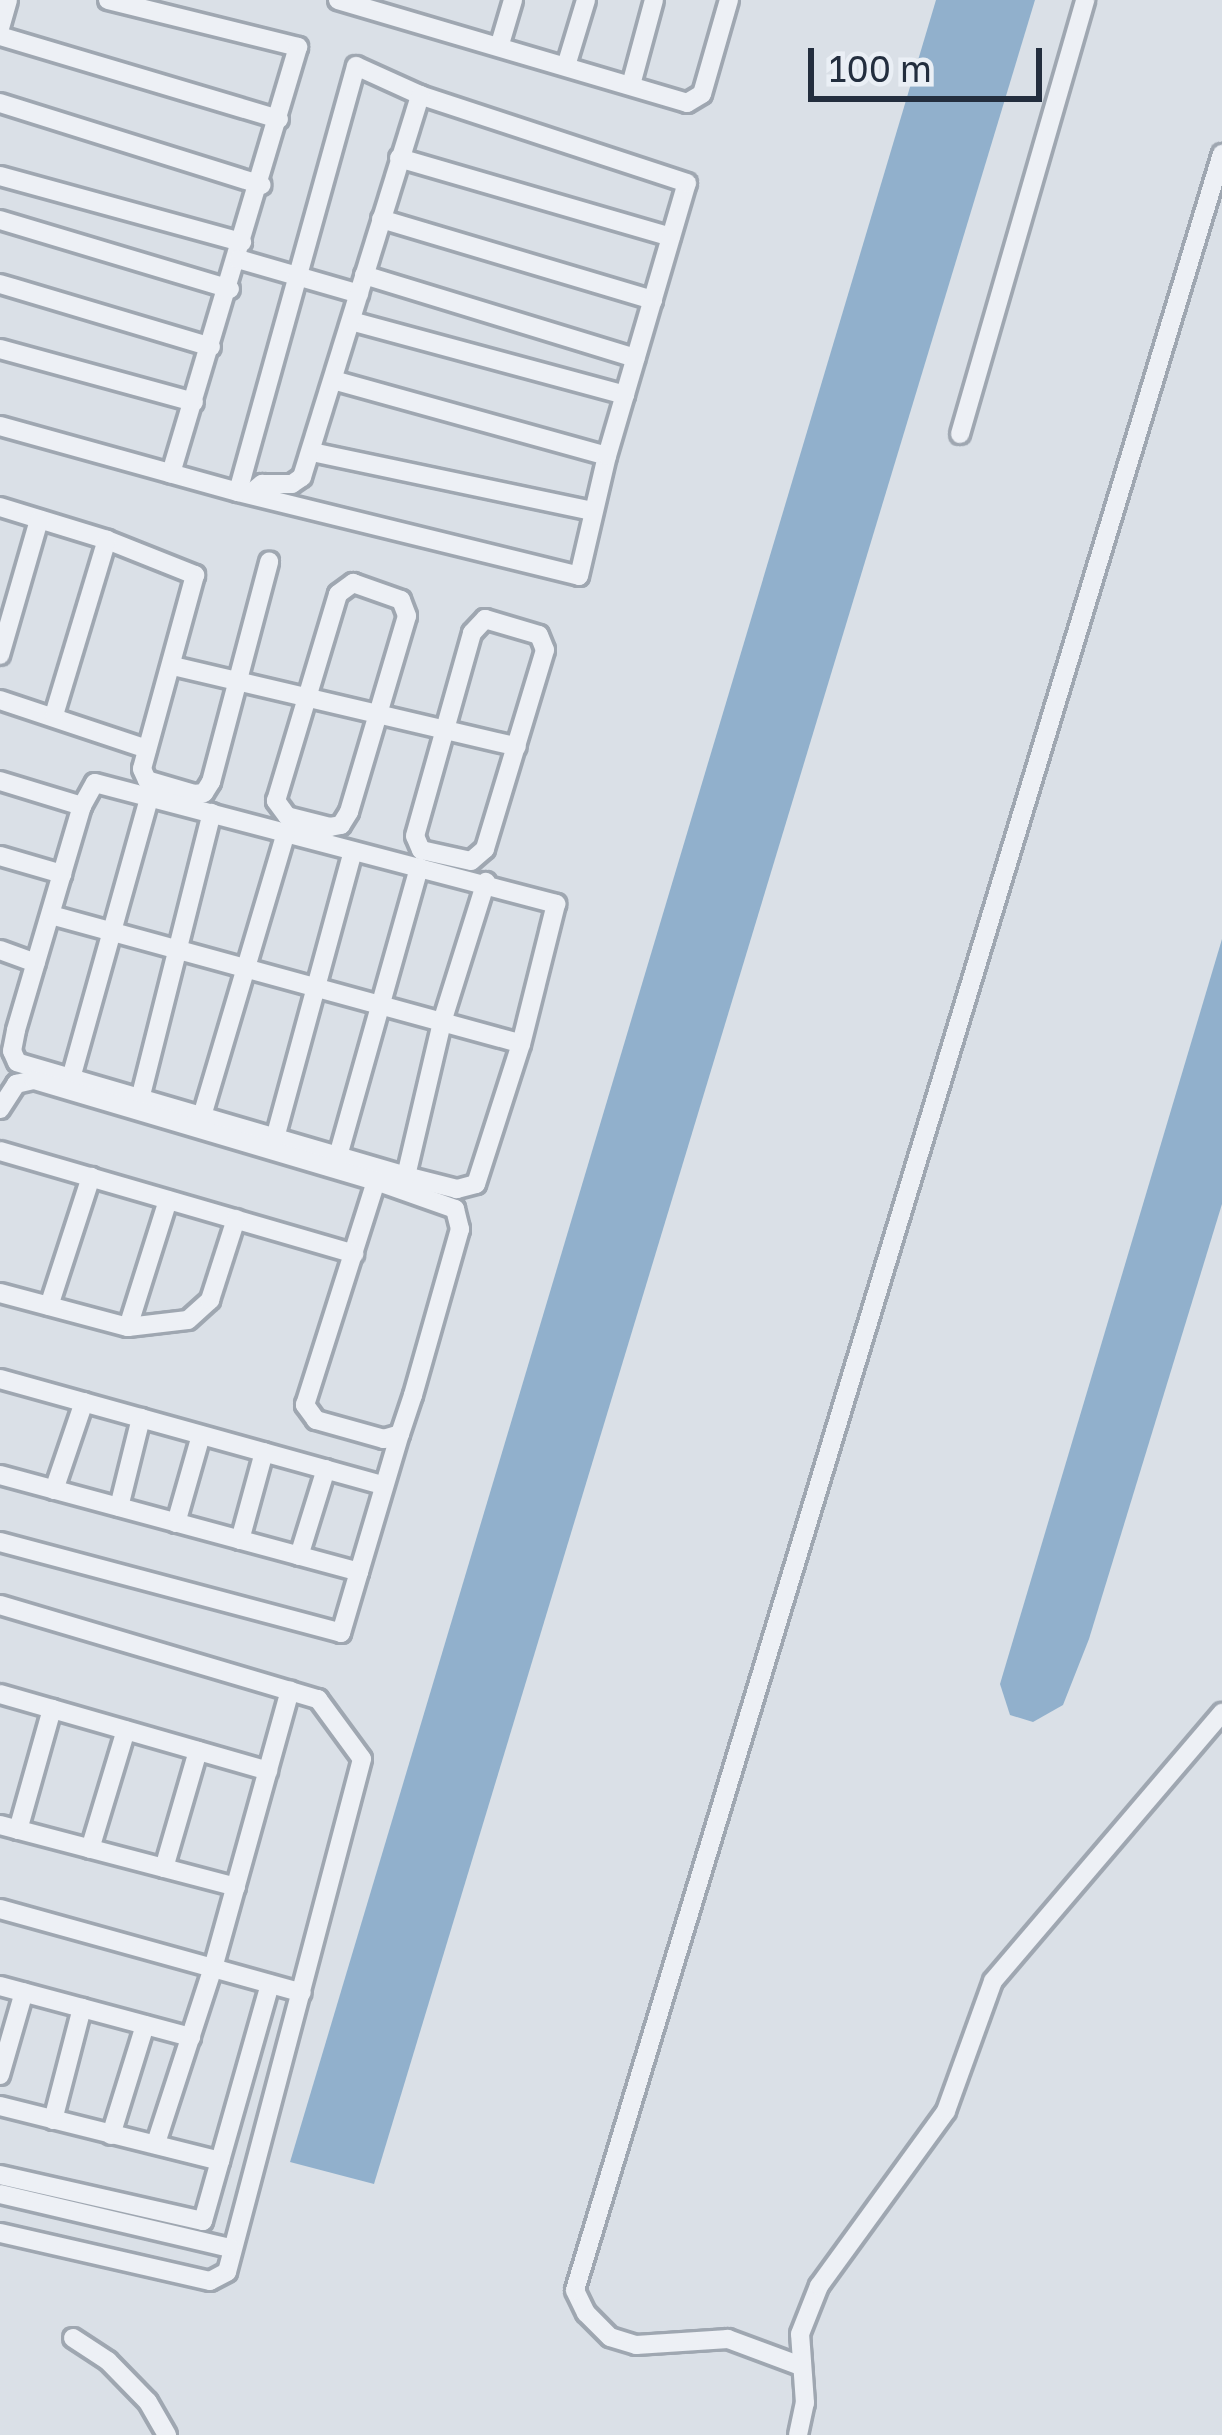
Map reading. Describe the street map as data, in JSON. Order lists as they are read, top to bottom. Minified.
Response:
{"scale_bar":"100 m"}
